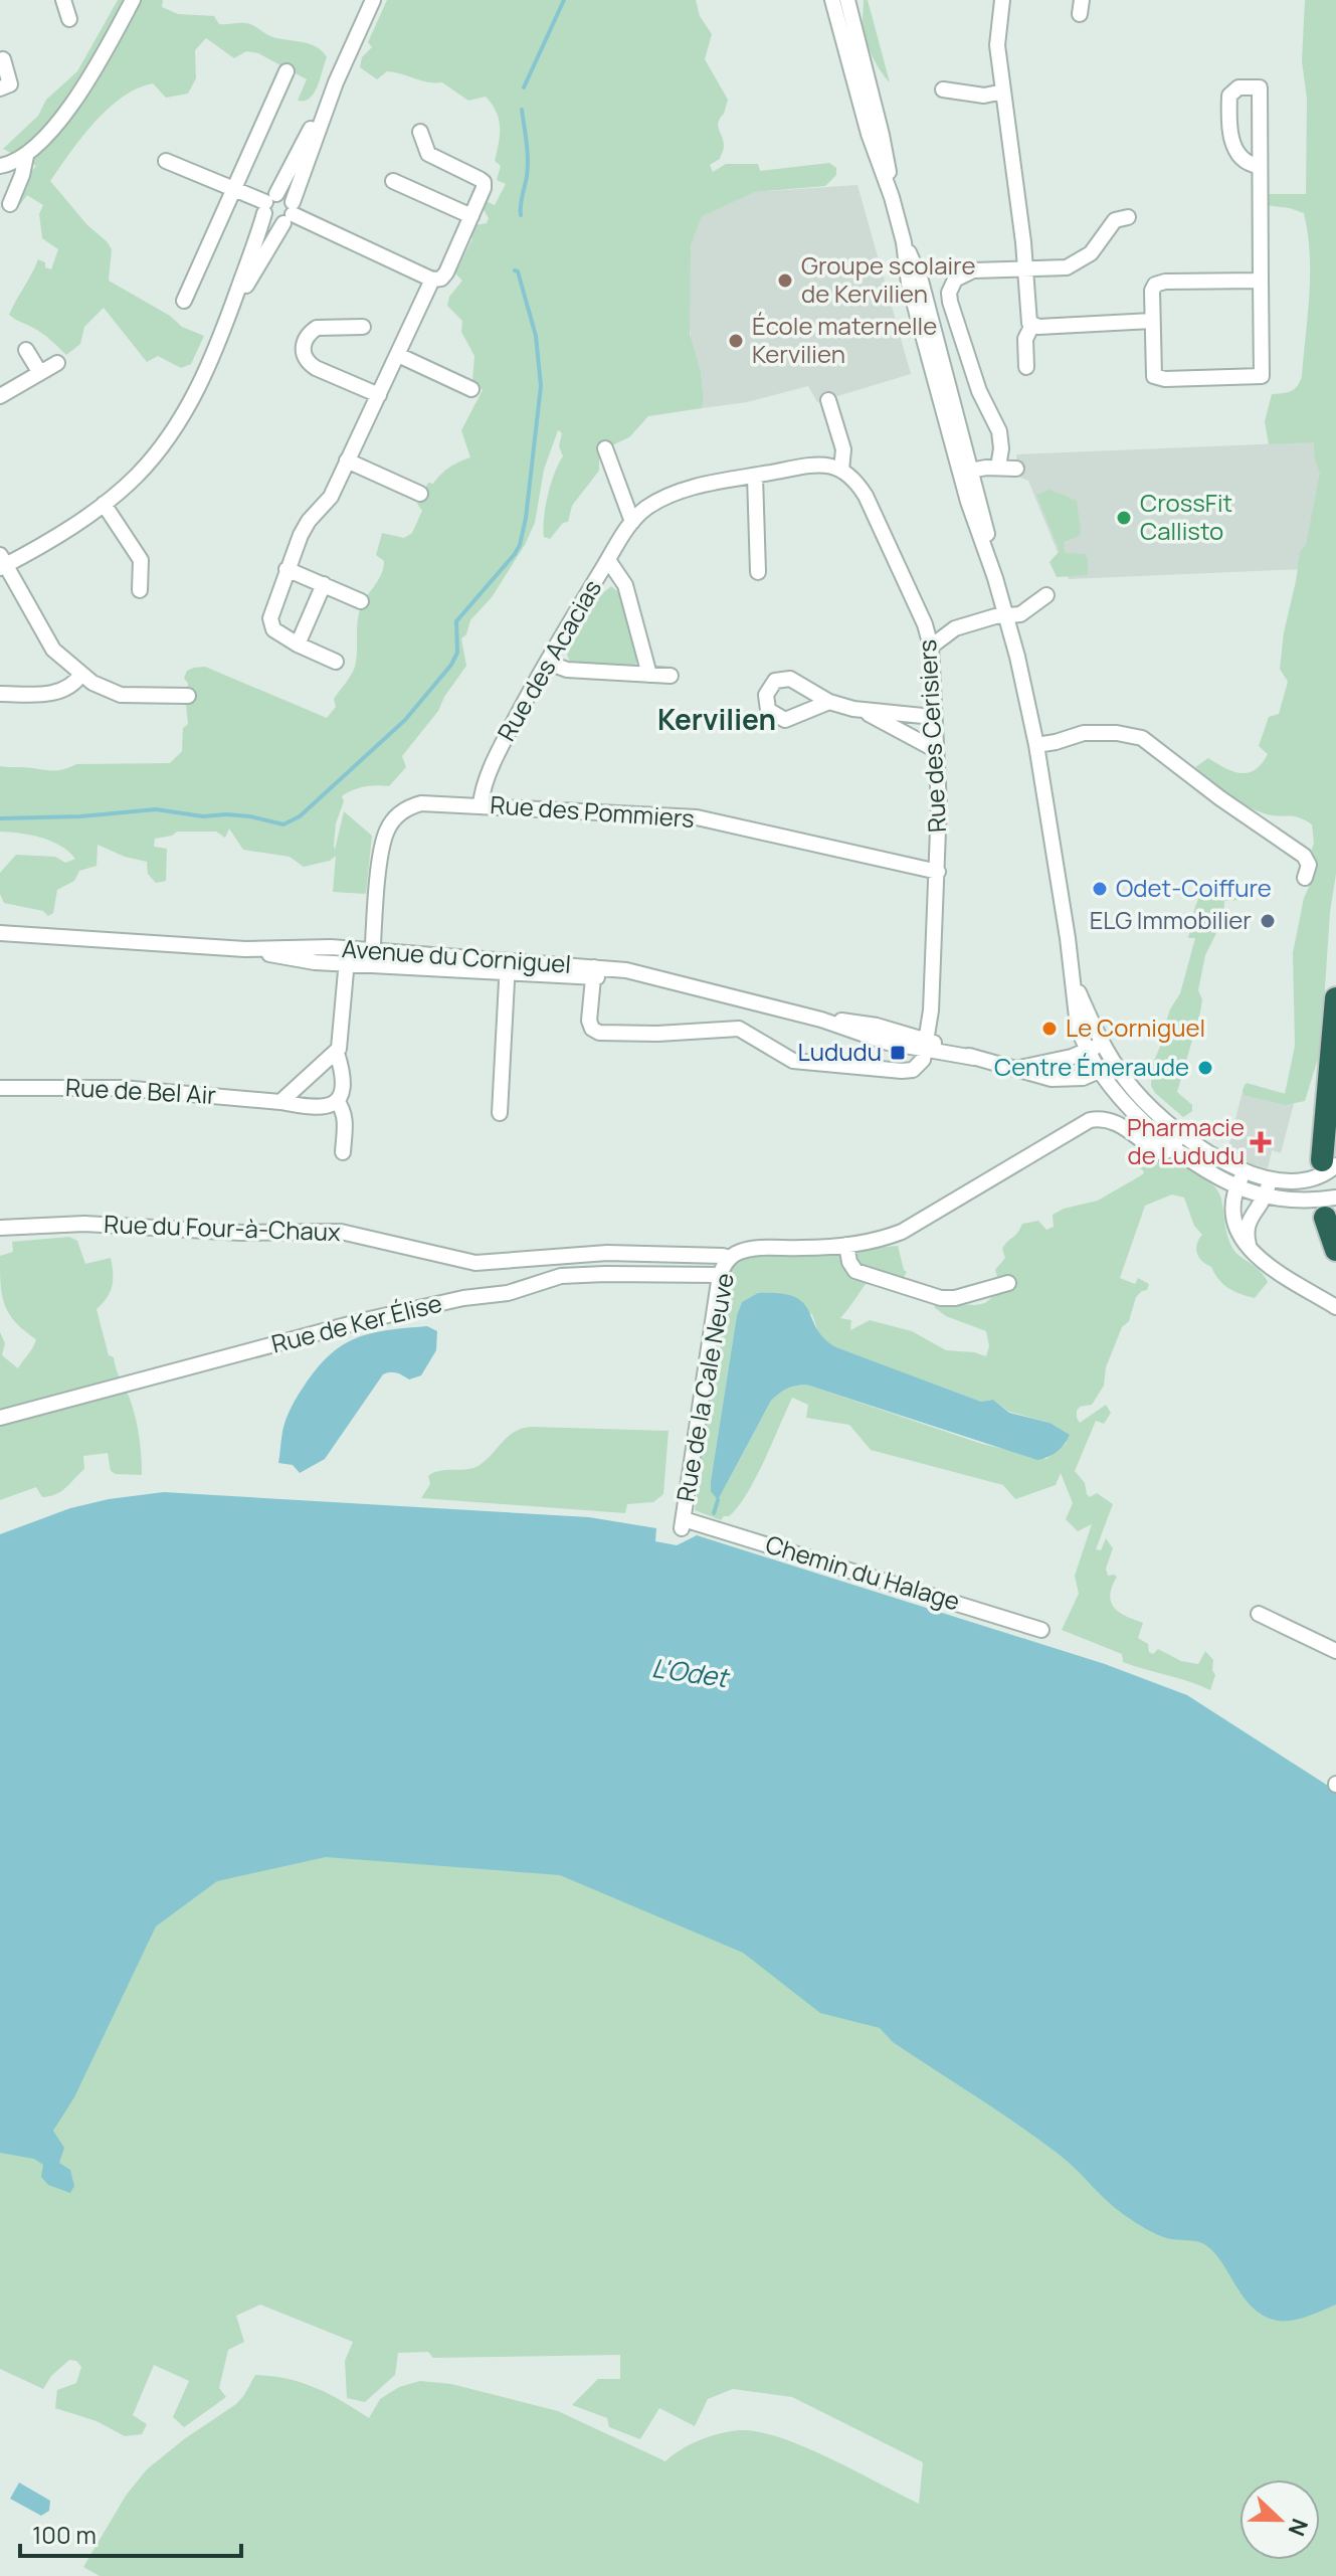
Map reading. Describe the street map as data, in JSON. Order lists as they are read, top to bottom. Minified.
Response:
{"streets":{"street":["Rue des Acacias","Rue des Cerisiers","Rue des Pommiers","Avenue du Corniguel","Rue de Bel Air","Rue du Four-à-Chaux","Rue de Ker Élise","Rue de la Cale Neuve","Chemin du Halage"]},"crossings":[["Rue des Acacias","Rue des Cerisiers"],["Rue des Acacias","Rue des Pommiers"],["Rue des Cerisiers","Rue des Pommiers"],["Rue des Cerisiers","Avenue du Corniguel"],["Rue des Pommiers","Avenue du Corniguel"],["Rue du Four-à-Chaux","Rue de la Cale Neuve"],["Rue de Ker Élise","Rue de la Cale Neuve"],["Rue de la Cale Neuve","Chemin du Halage"]],"districts":["Kervilien"],"water":["L'Odet"],"places":{"other":["Groupe scolaire de Kervilien","École maternelle Kervilien","CrossFit Callisto","Odet-Coiffure","ELG Immobilier","Le Corniguel","Centre Émeraude"],"transit":["Lududu"],"health":["Pharmacie de Lududu"]},"scale_bar":"100 m","north":"right"}
